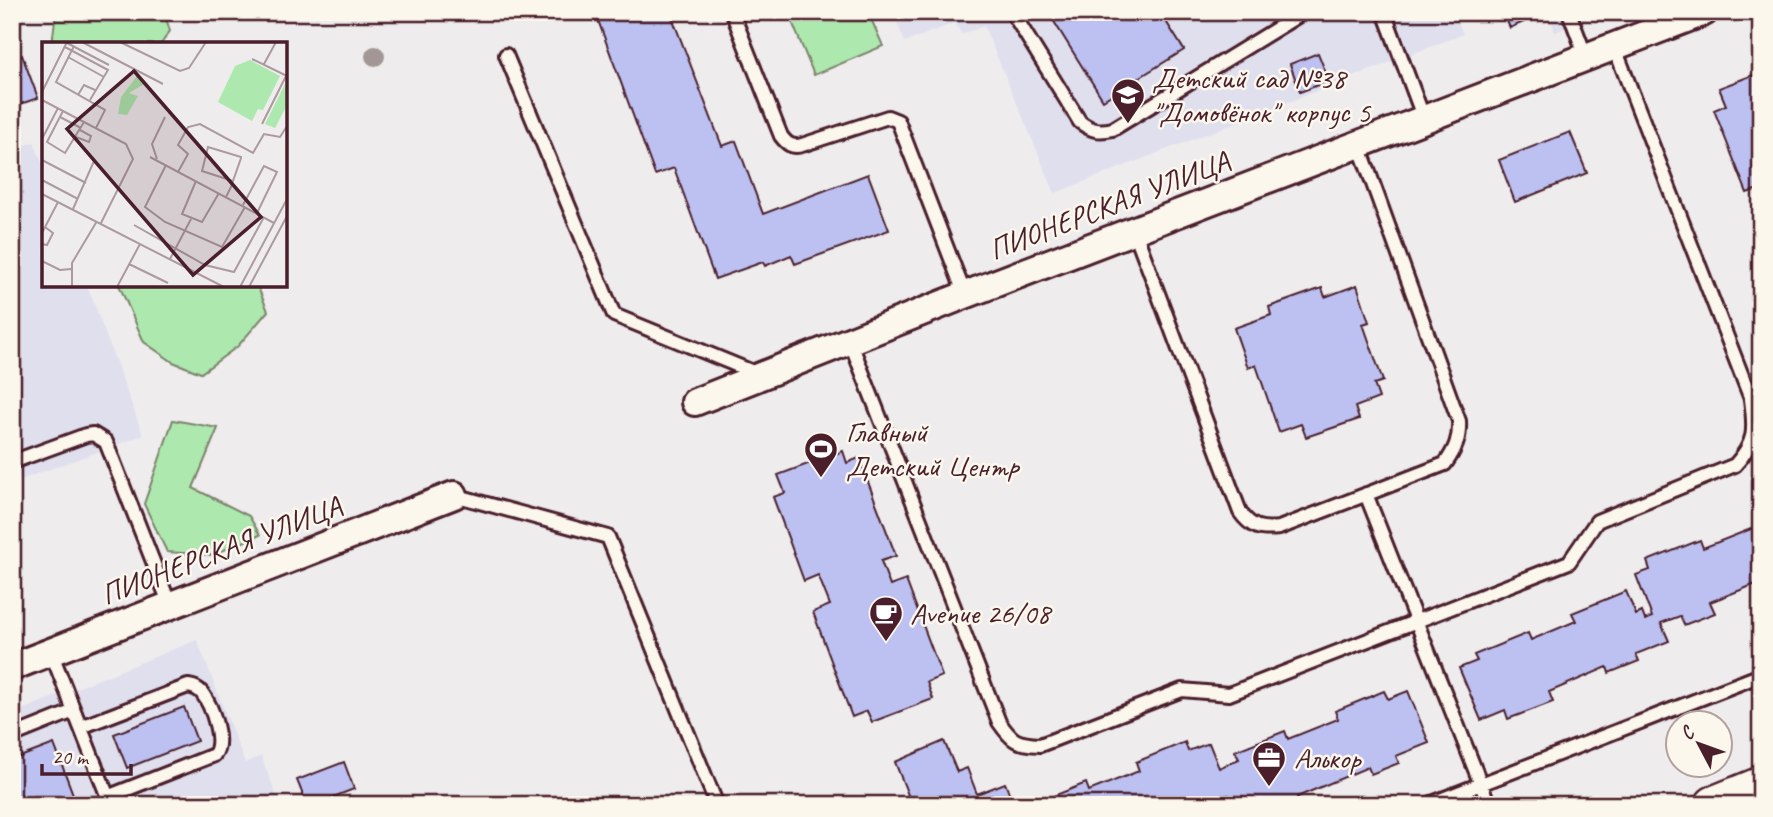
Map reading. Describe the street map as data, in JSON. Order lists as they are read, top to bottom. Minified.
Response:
{"streets":{"street":["ПИОНЕРСКАЯ УЛИЦА"]},"places":{"school or university":["Детский сад №38 \"Домовёнок\" корпус 5"],"sports":["Главный Детский Центр"],"cafe":["Avenue 26/08"],"office":["Алькор"]},"scale_bar":"20 m","north":"top left"}
